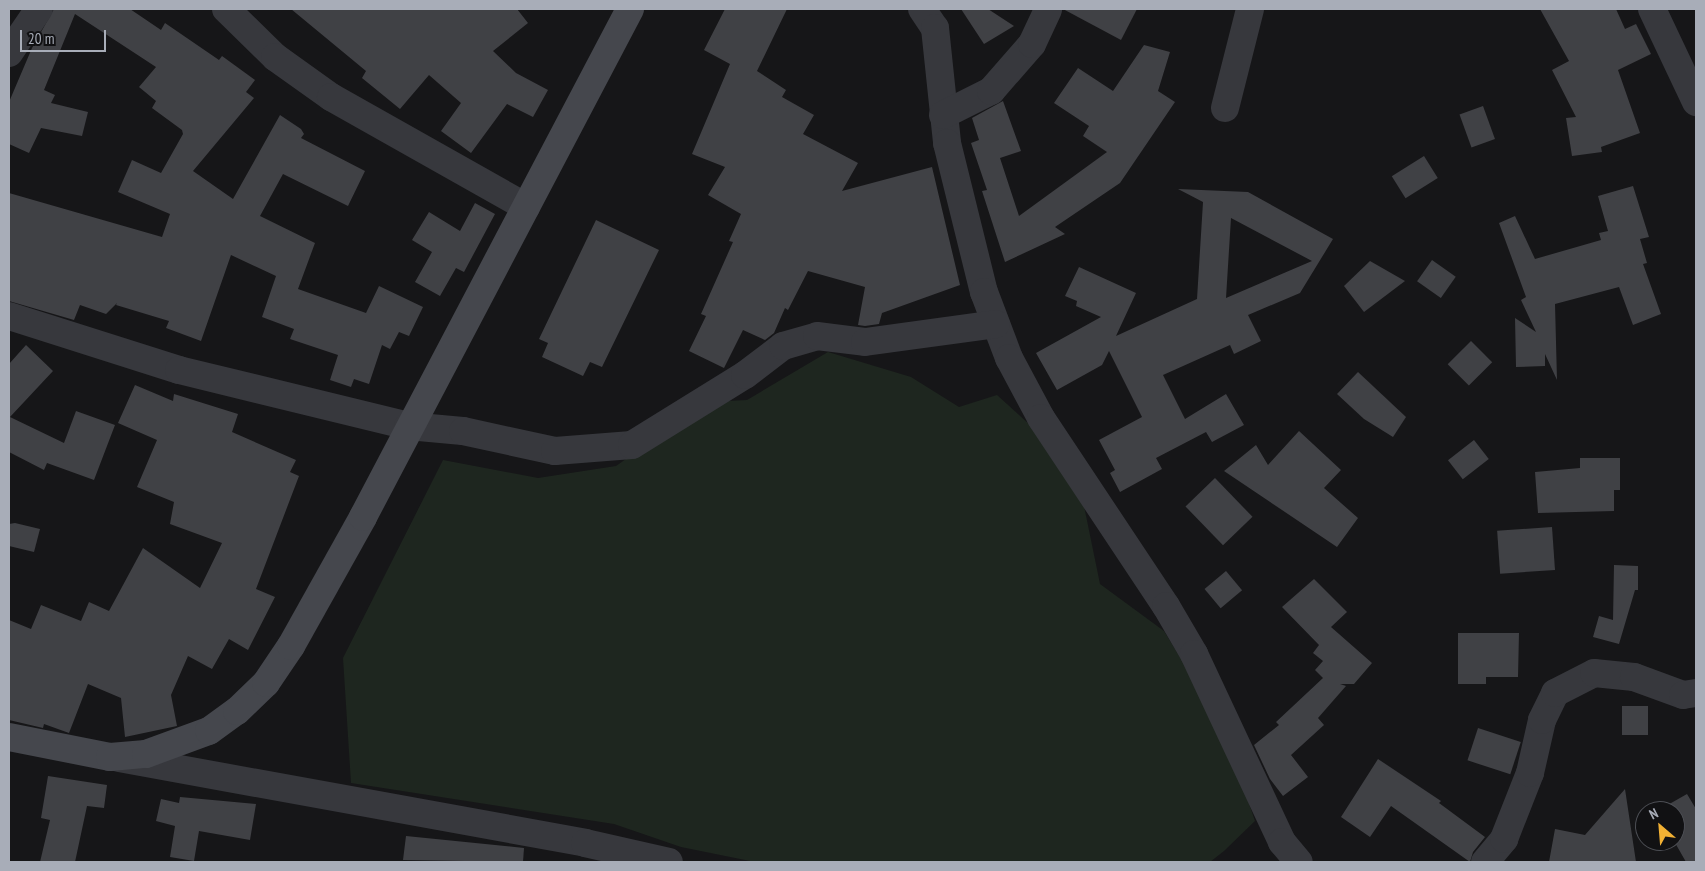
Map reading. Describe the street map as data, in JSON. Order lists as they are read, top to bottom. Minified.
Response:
{"scale_bar":"20 m","north":"top left"}
